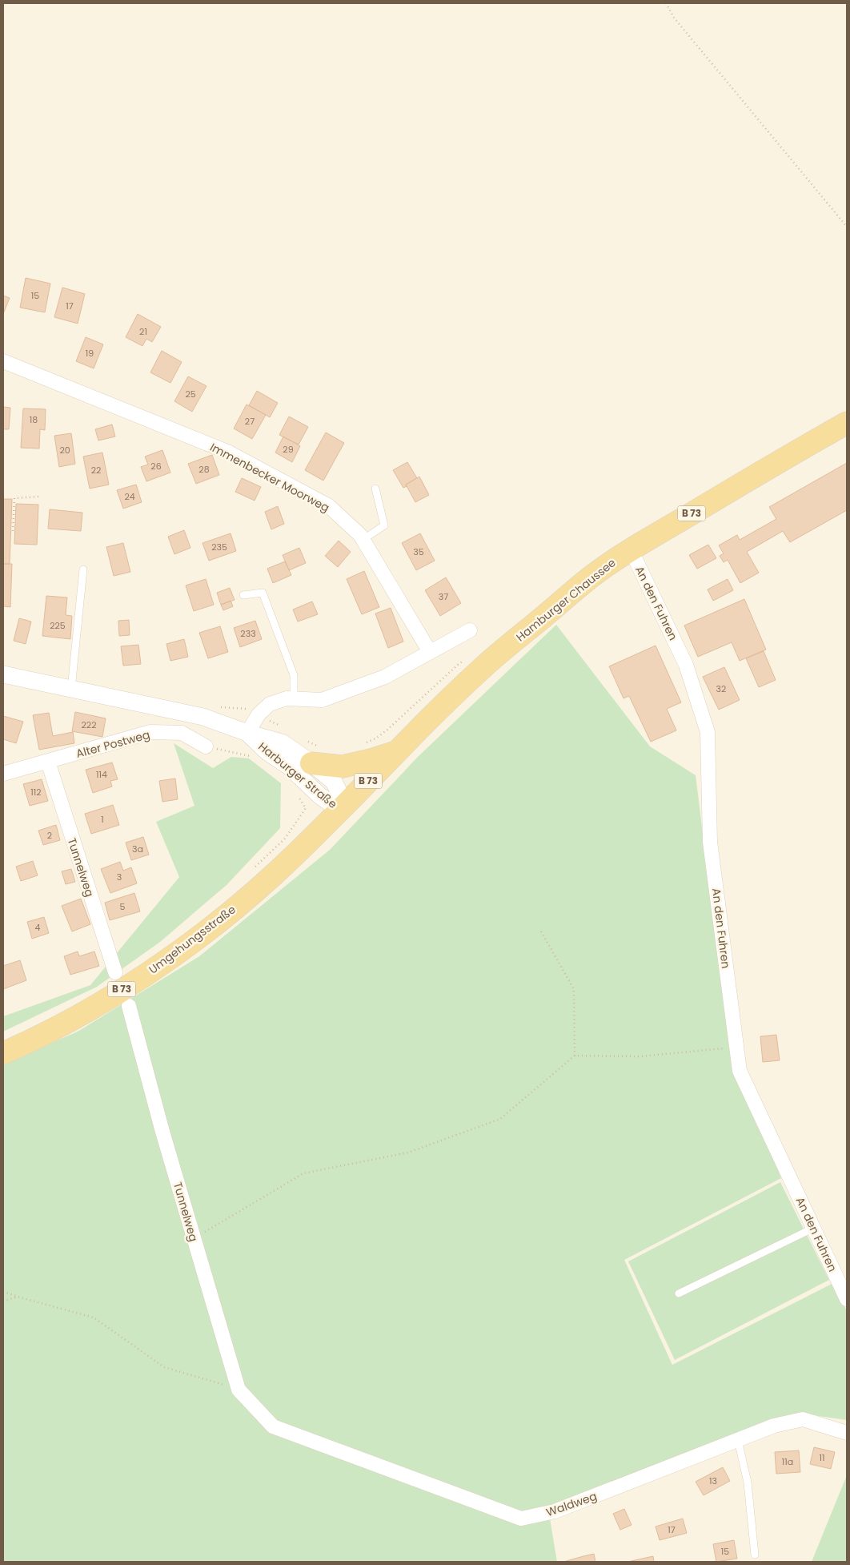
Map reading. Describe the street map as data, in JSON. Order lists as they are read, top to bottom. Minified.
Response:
{"streets":{"main road":["B 73","Hamburger Chaussee","Umgehungsstraße"],"street":["Immenbecker Moorweg","An den Fuhren","Alter Postweg","Harburger Straße","Tunnelweg","Waldweg"]},"crossings":[["Hamburger Chaussee","An den Fuhren"],["Hamburger Chaussee","Harburger Straße"],["Hamburger Chaussee","Umgehungsstraße"],["Alter Postweg","Tunnelweg"],["Harburger Straße","Umgehungsstraße"],["Tunnelweg","Waldweg"]],"house_numbers":["15","17","21","19","25","18","27","29","20","26","28","22","24","235","35","37","225","233","32","222","114","112","1","2","3a","3","5","4","11","11a","13","17","15"]}
